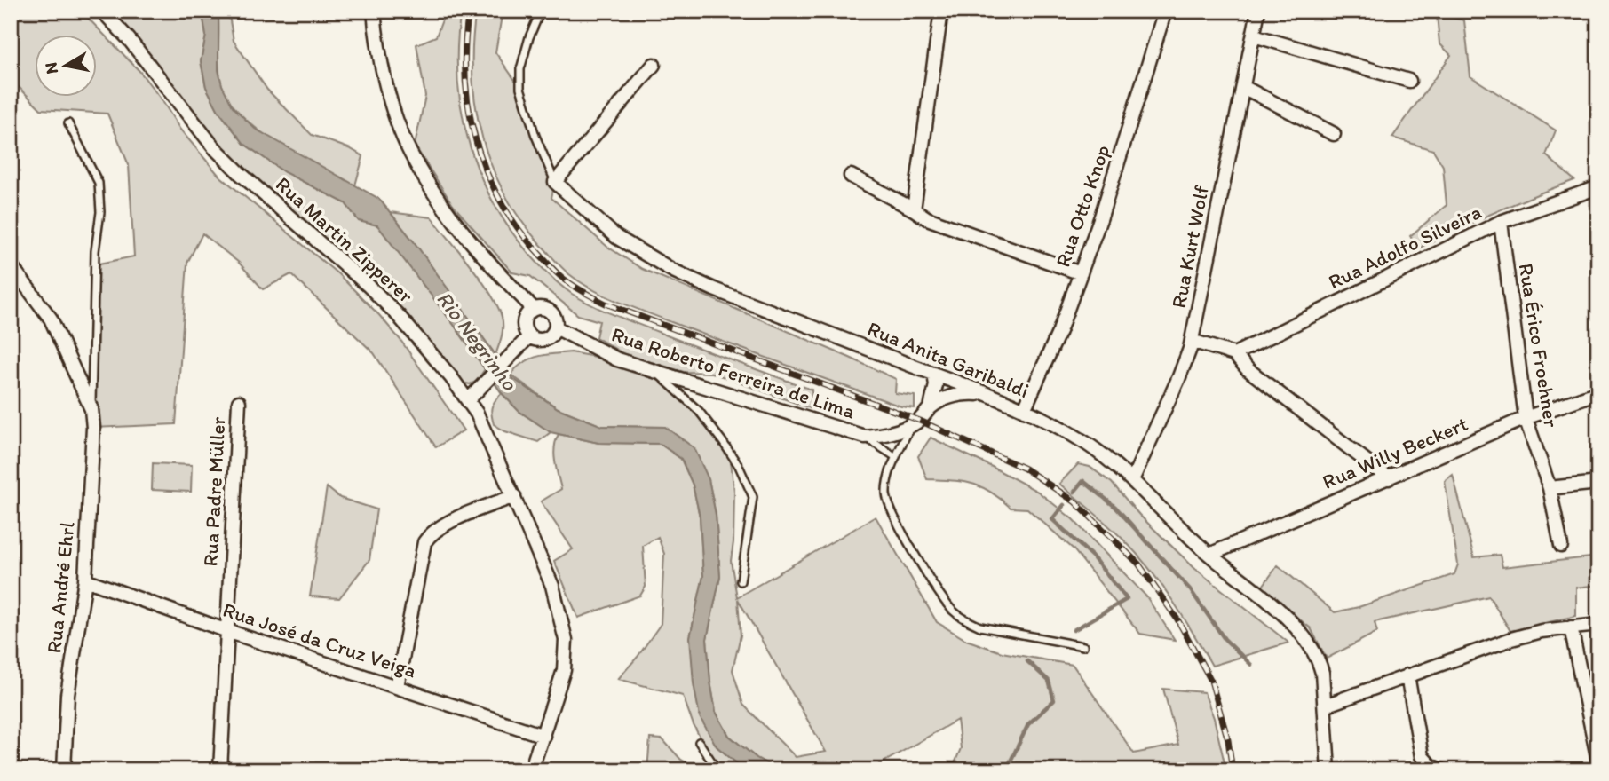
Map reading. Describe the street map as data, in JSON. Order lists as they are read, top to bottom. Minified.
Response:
{"streets":{"street":["Rua Otto Knop","Rua Martin Zipperer","Rua Kurt Wolf","Rua Adolfo Silveira","Rua Érico Froehner","Rua Anita Garibaldi","Rua Roberto Ferreira de Lima","Rua Willy Beckert","Rua Padre Müller","Rua André Ehrl","Rua José da Cruz Veiga"]},"crossings":[["Rua Otto Knop","Rua Anita Garibaldi"],["Rua Martin Zipperer","Rua José da Cruz Veiga"],["Rua Kurt Wolf","Rua Anita Garibaldi"],["Rua Adolfo Silveira","Rua Érico Froehner"],["Rua Érico Froehner","Rua Willy Beckert"],["Rua Anita Garibaldi","Rua Roberto Ferreira de Lima"],["Rua Anita Garibaldi","Rua Willy Beckert"],["Rua Padre Müller","Rua José da Cruz Veiga"],["Rua André Ehrl","Rua José da Cruz Veiga"]],"water":["Rio Negrinho"],"north":"left"}
